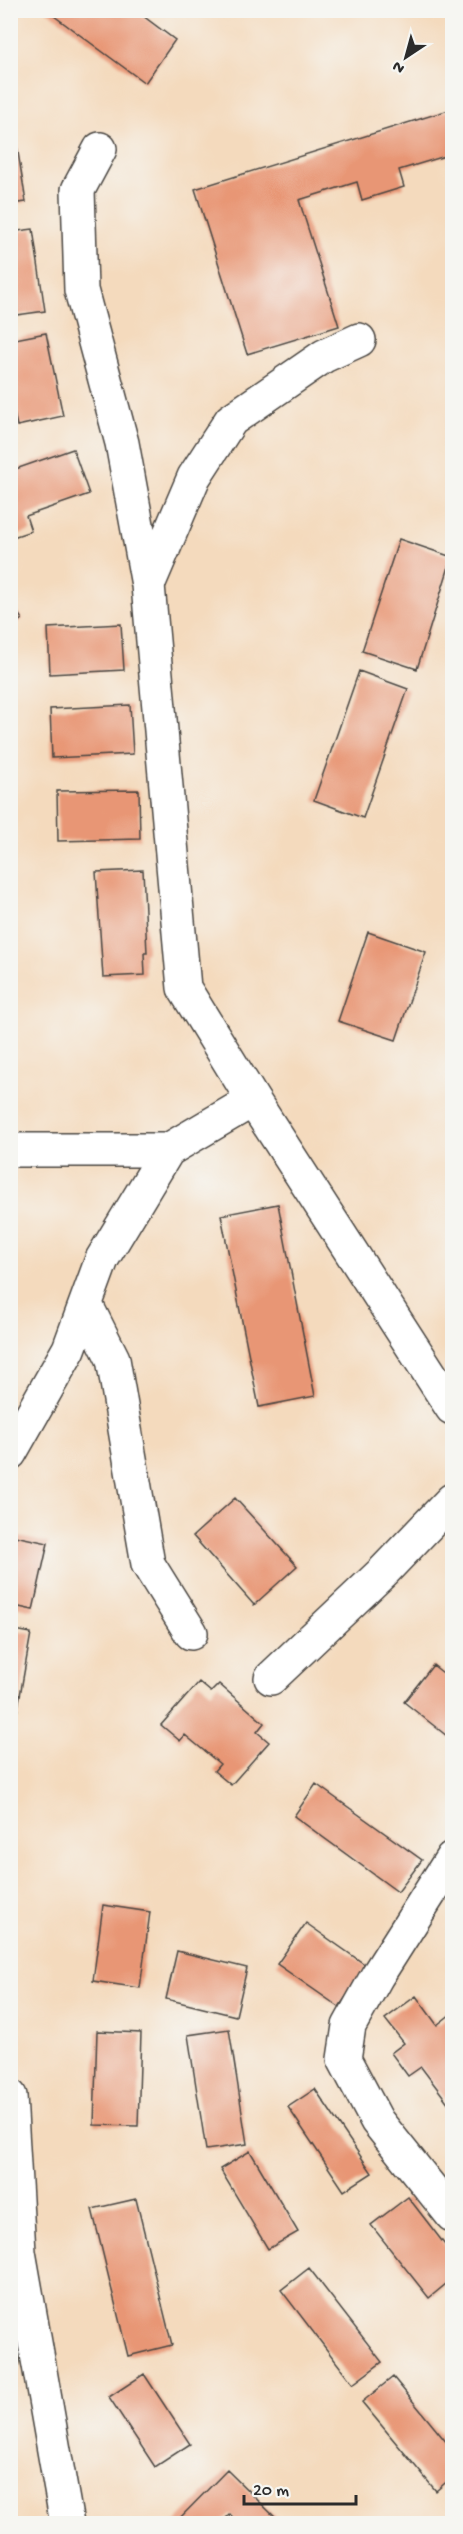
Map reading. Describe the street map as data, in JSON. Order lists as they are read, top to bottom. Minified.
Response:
{"scale_bar":"20 m","north":"bottom left"}
